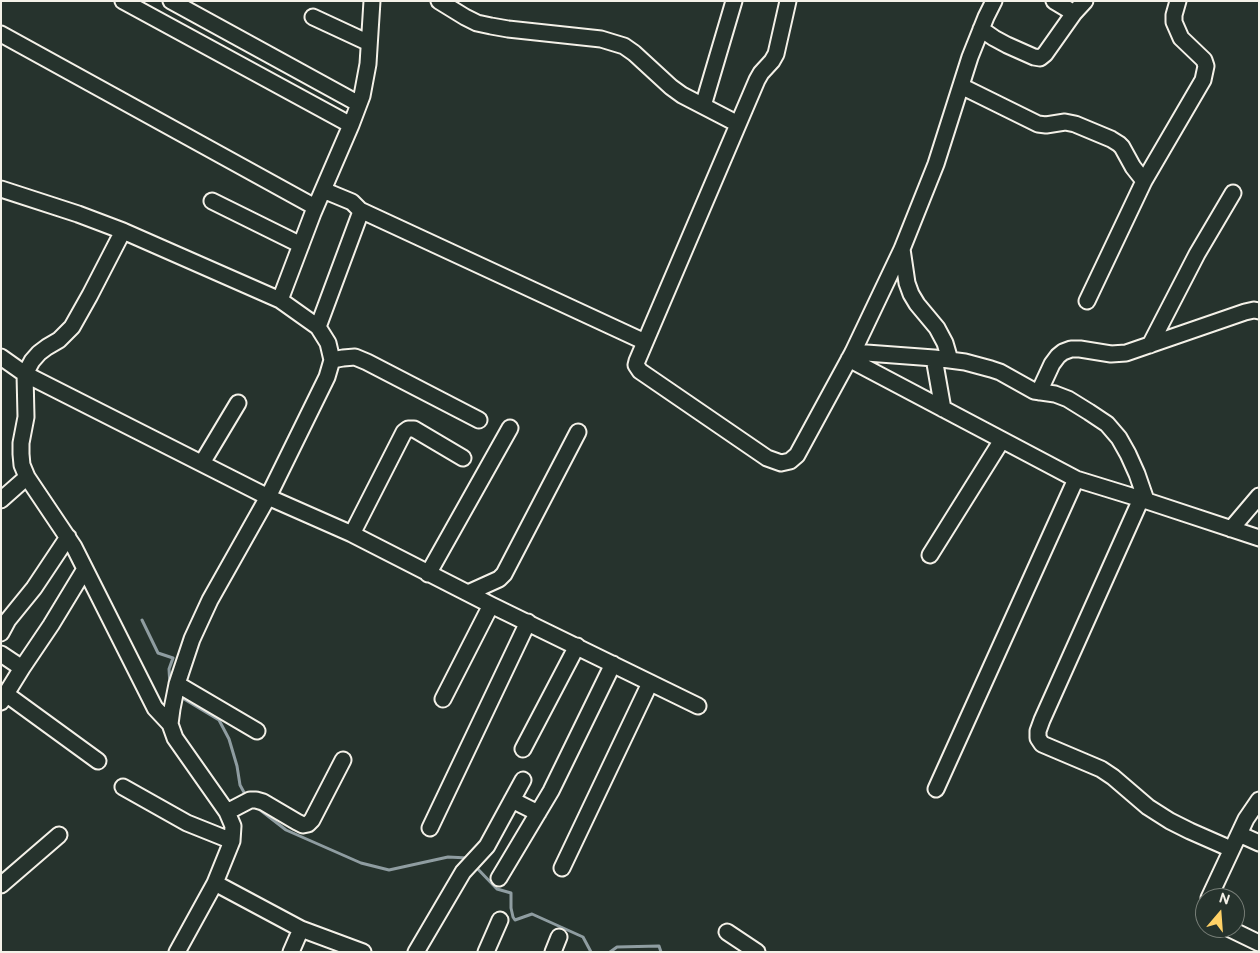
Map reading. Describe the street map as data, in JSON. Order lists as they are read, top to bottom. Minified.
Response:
{"north":"top"}
